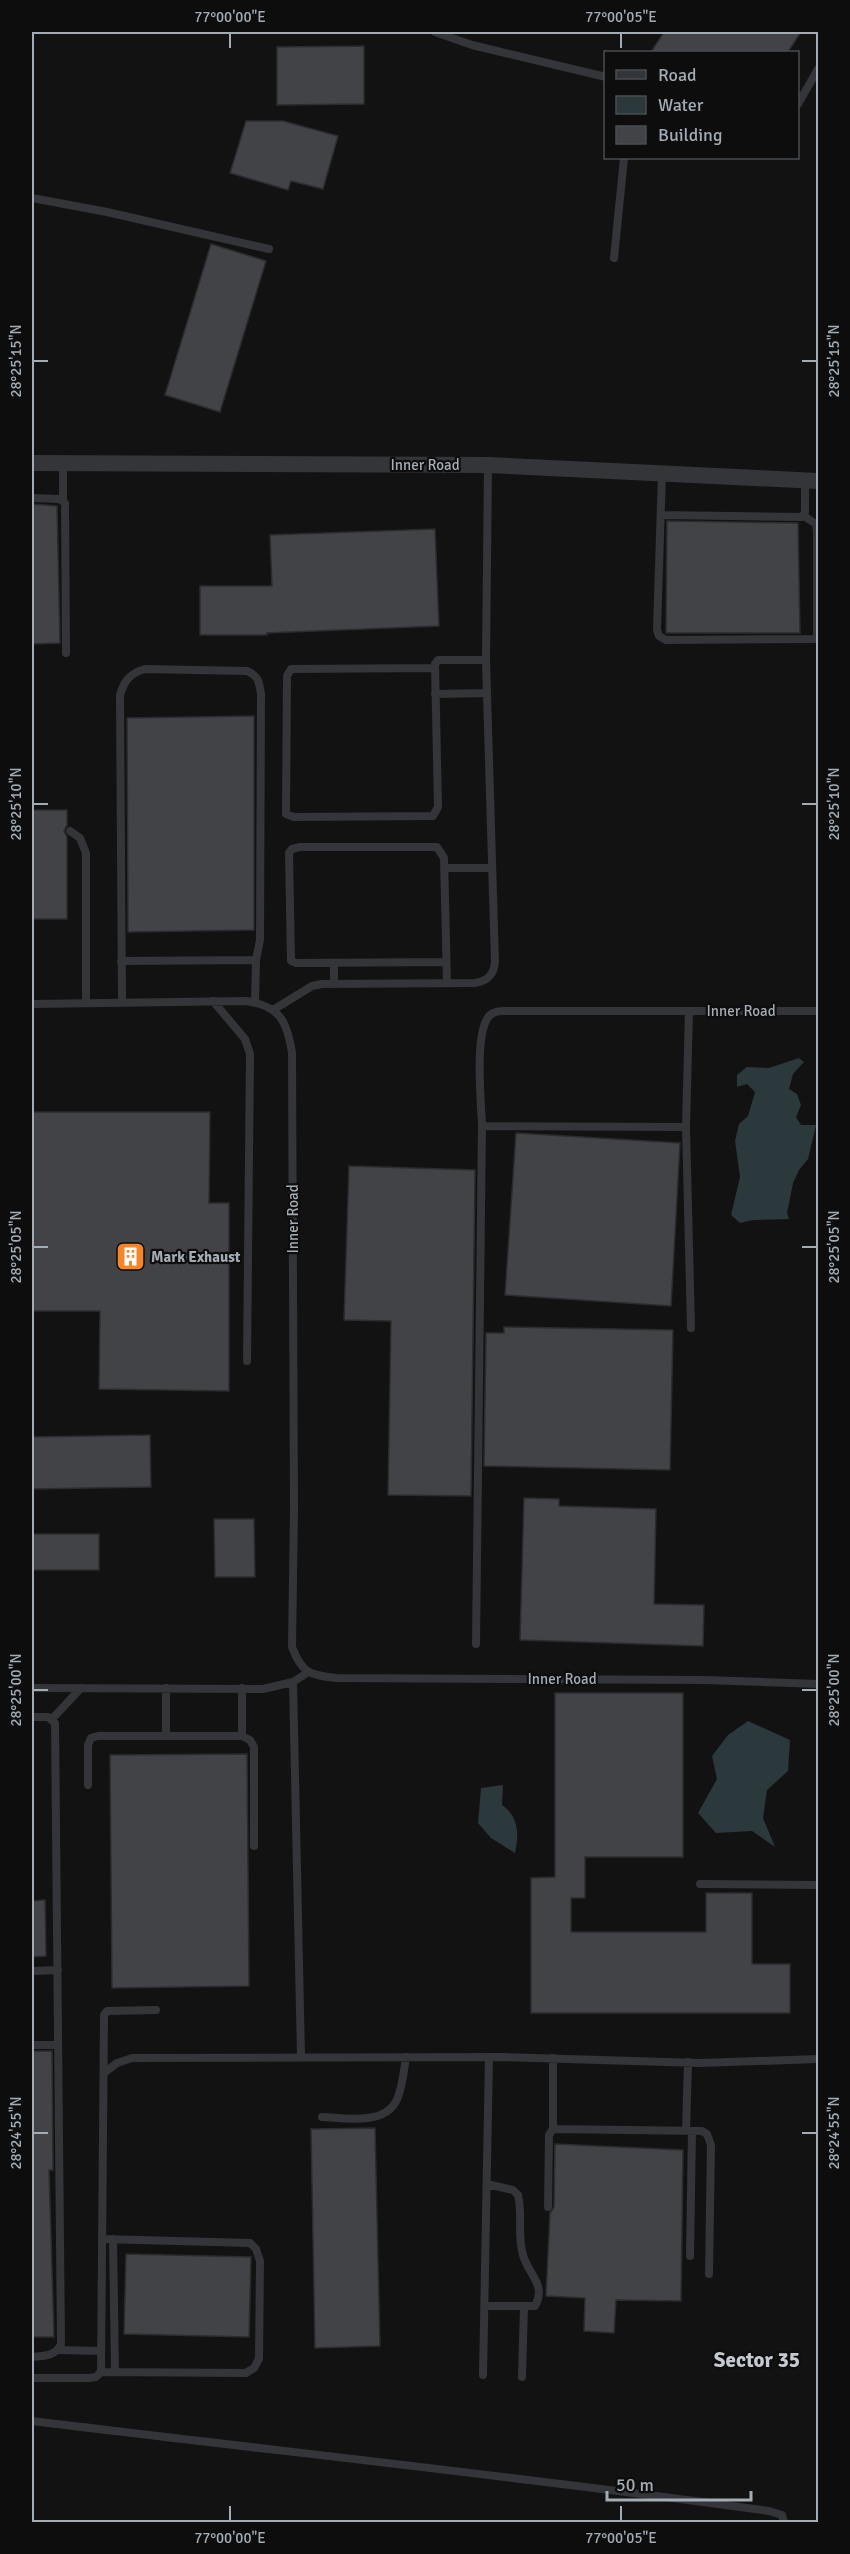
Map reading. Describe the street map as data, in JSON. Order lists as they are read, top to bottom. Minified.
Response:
{"streets":{"street":["Inner Road"]},"districts":["Sector 35"],"places":{"building":["Mark Exhaust"]},"legend":["Road","Water","Building"],"scale_bar":"50 m","coordinates":["77°00'00\"E","77°00'05\"E","28°25'15\"N","28°25'10\"N","28°25'05\"N","28°25'00\"N","28°24'55\"N"]}
